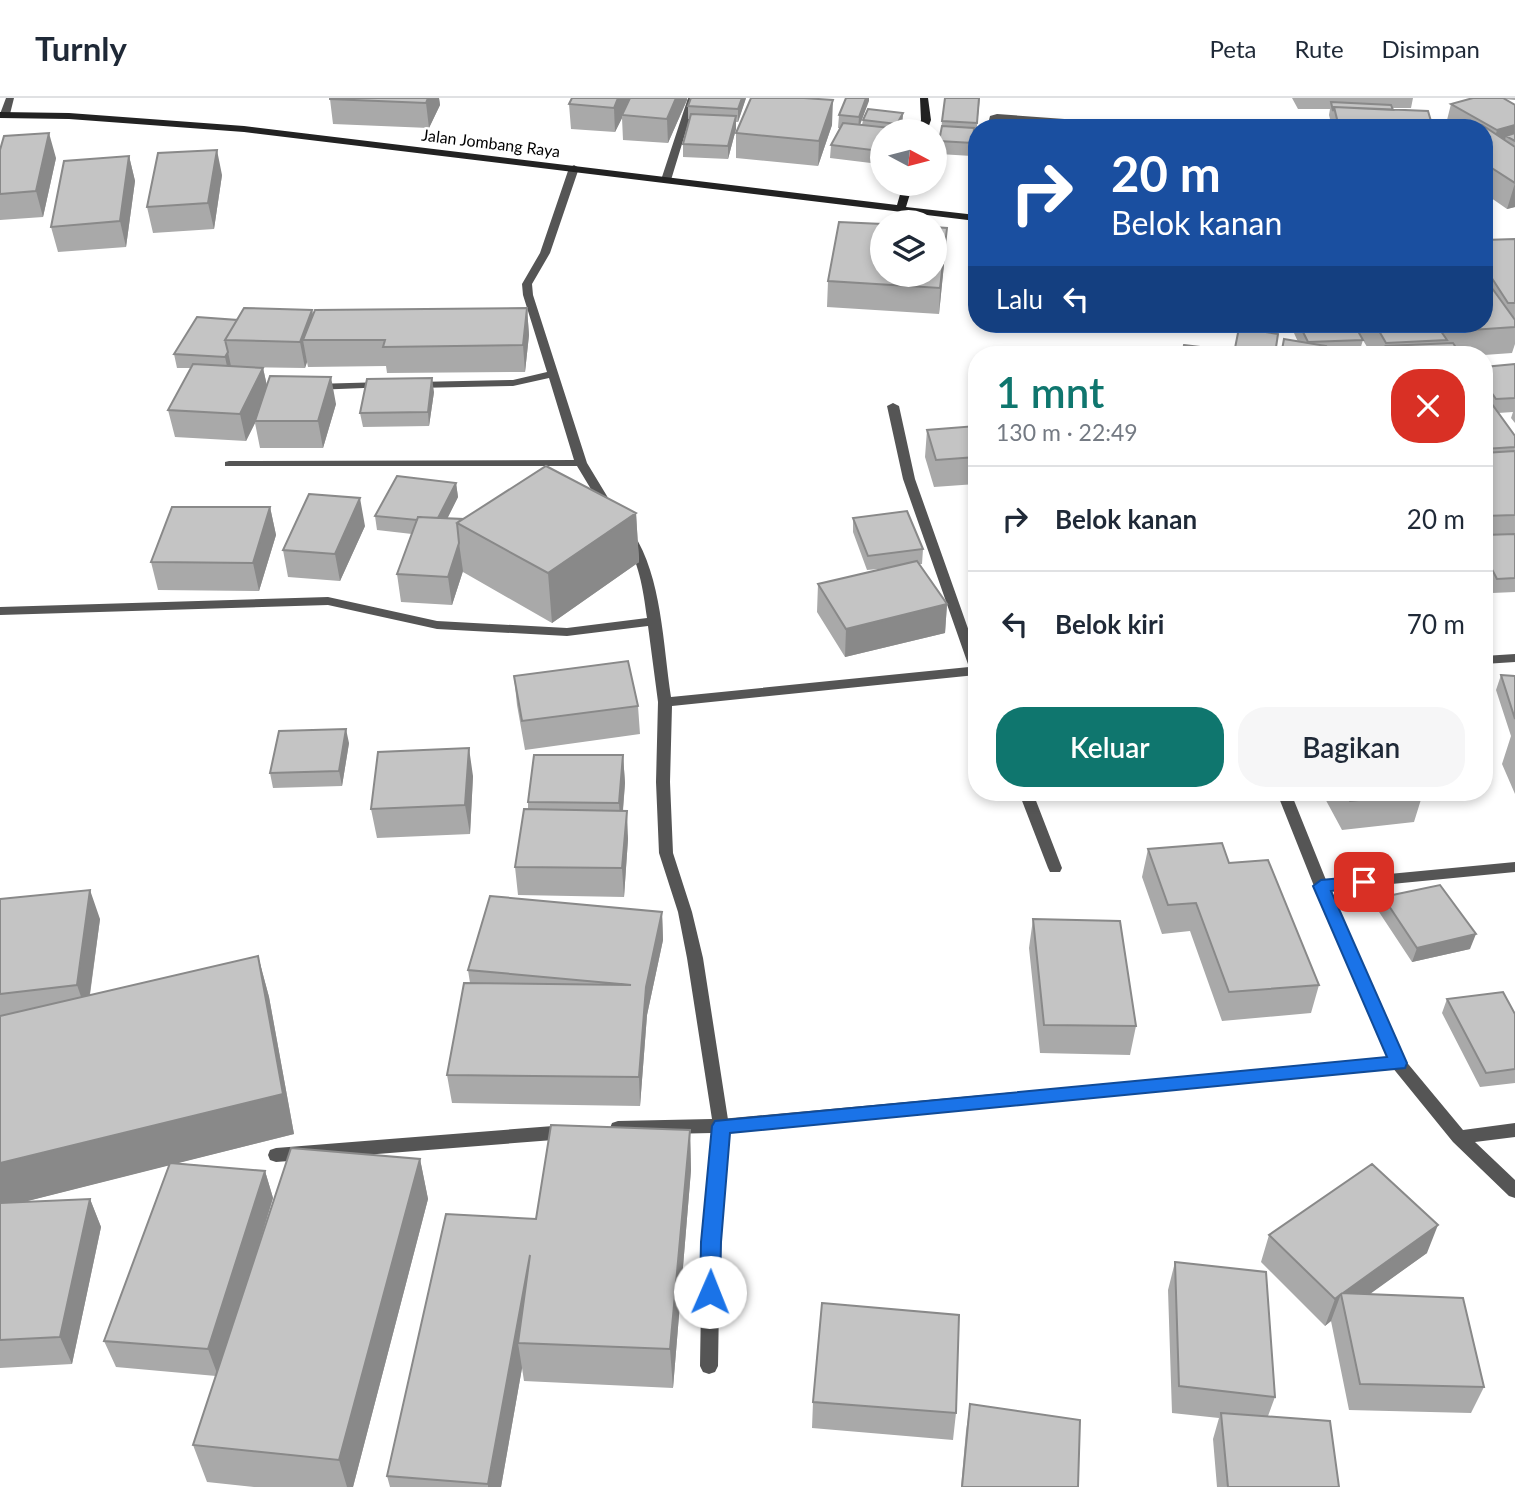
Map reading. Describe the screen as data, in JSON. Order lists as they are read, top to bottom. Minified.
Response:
{"streets":{"main road":["Jalan Jombang Raya"]},"north":"right","page":{"header":"Turnly","nav":["Peta","Rute","Disimpan"],"turn":["20 m","Belok kanan"],"then":"Lalu","heading":["1 mnt","130 m · 22:49"],"list":[{"name":"Belok kanan","value":"20 m"},{"name":"Belok kiri","value":"70 m"}],"buttons":["Keluar","Bagikan"]}}
